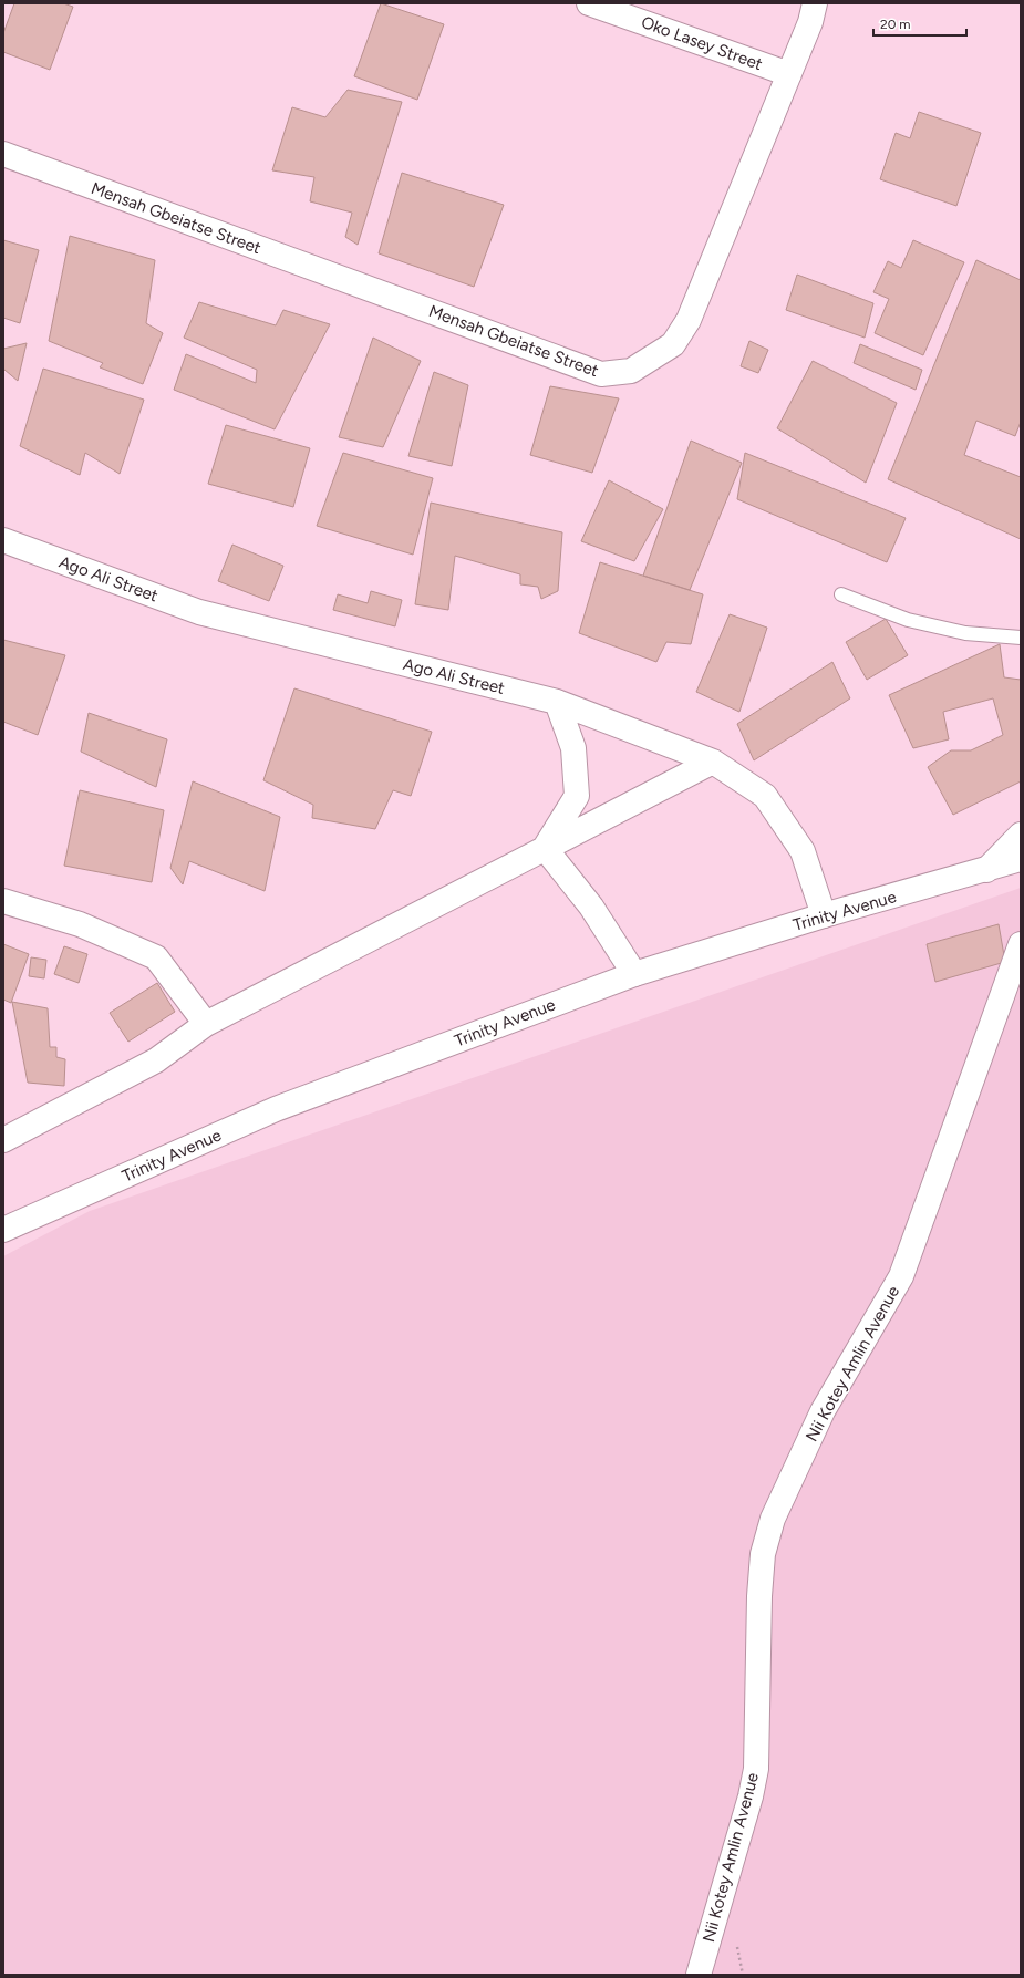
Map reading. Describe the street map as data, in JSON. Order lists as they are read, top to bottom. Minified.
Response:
{"streets":{"street":["Oko Lasey Street","Mensah Gbeiatse Street","Ago Ali Street","Trinity Avenue","Nii Kotey Amlin Avenue"]},"crossings":[["Oko Lasey Street","Mensah Gbeiatse Street"],["Ago Ali Street","Trinity Avenue"]],"scale_bar":"20 m"}
